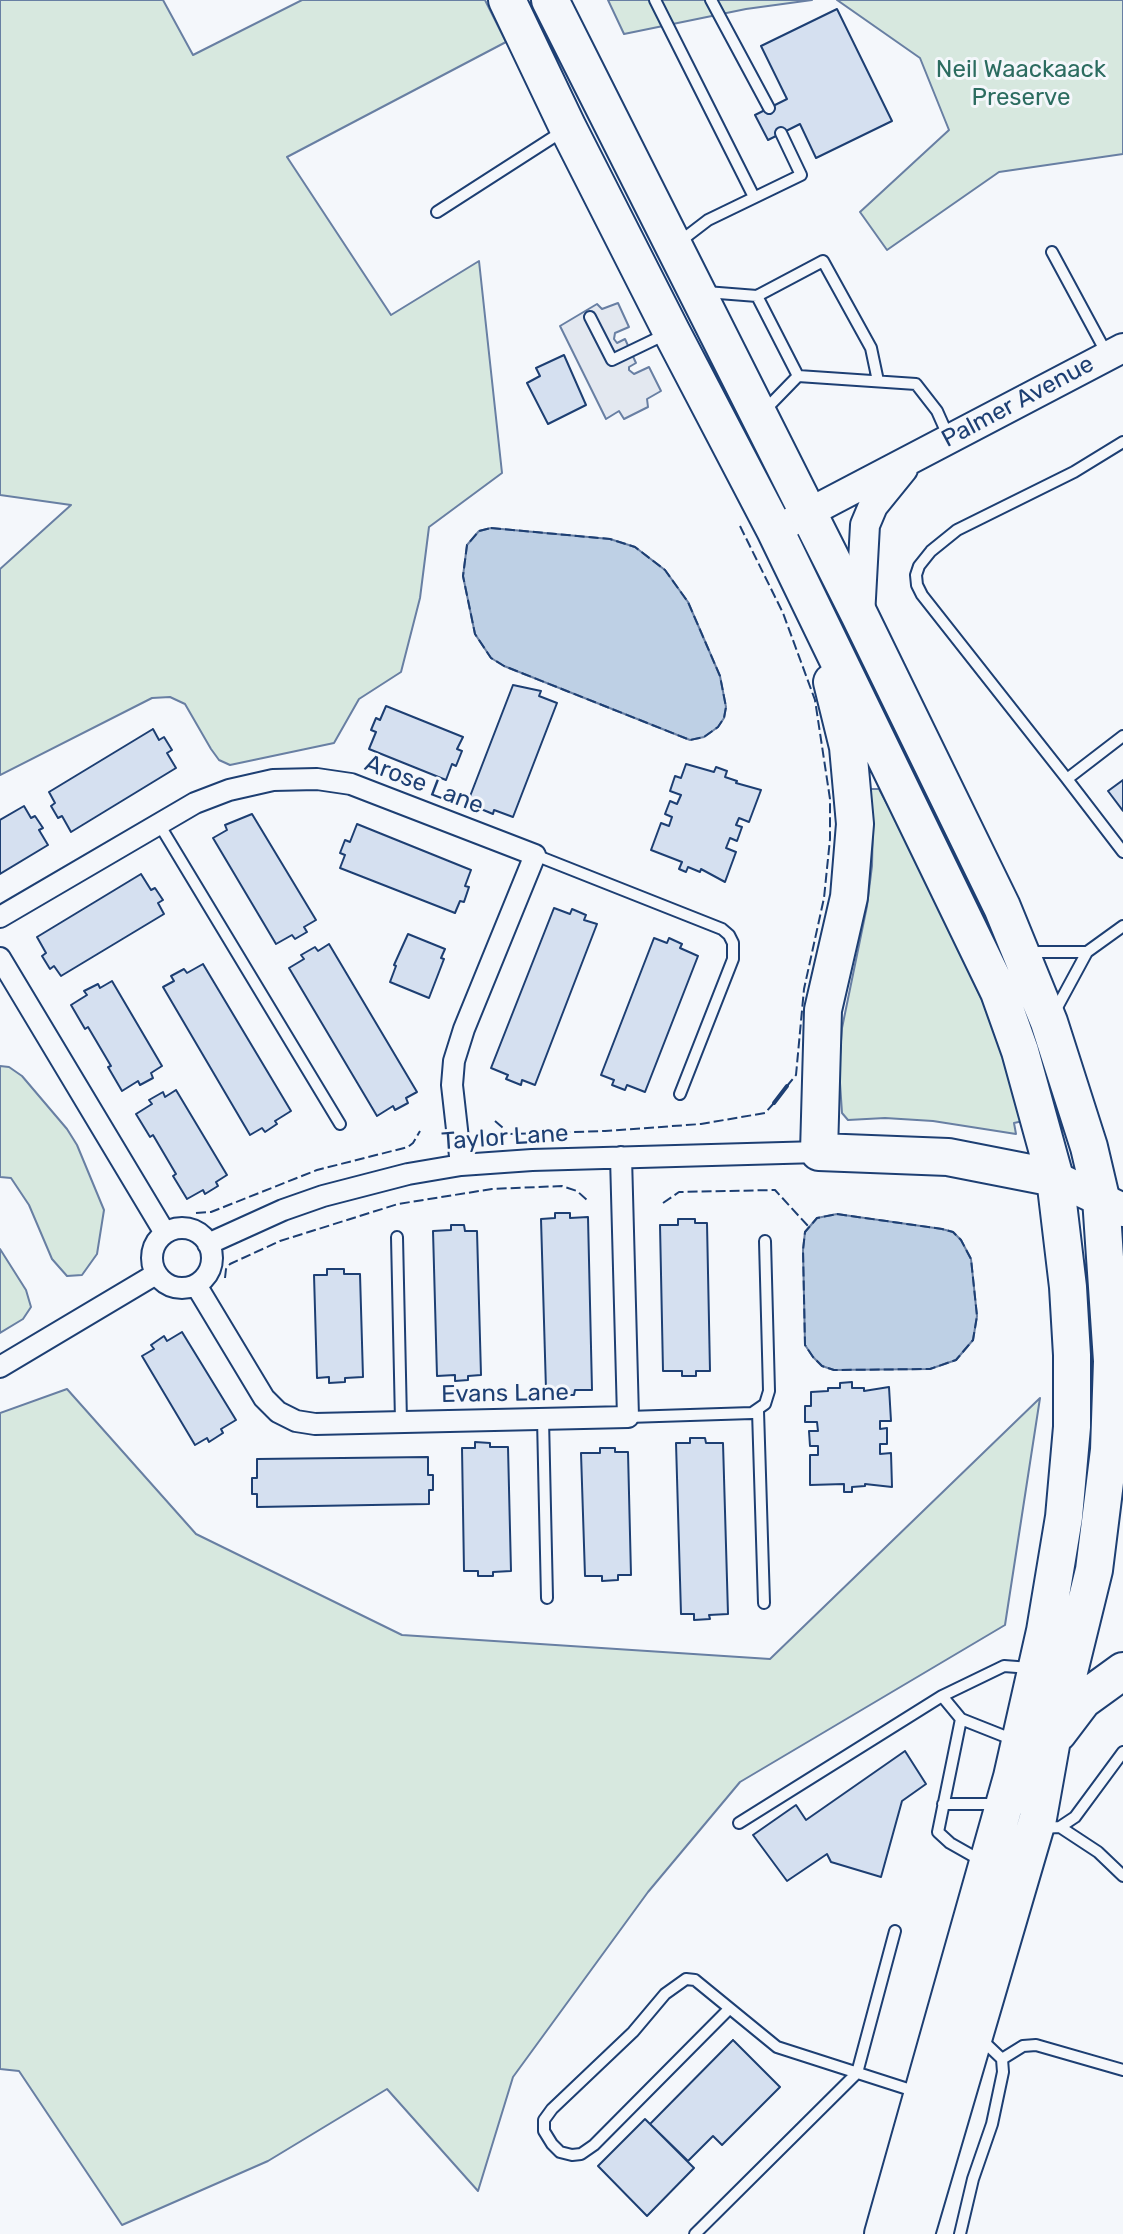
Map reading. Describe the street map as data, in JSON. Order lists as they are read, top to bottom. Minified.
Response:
{"streets":{"street":["Palmer Avenue","Arose Lane","Taylor Lane","Evans Lane"]},"crossings":[["Taylor Lane","Evans Lane"]],"parks":["Neil Waackaack Preserve"]}
